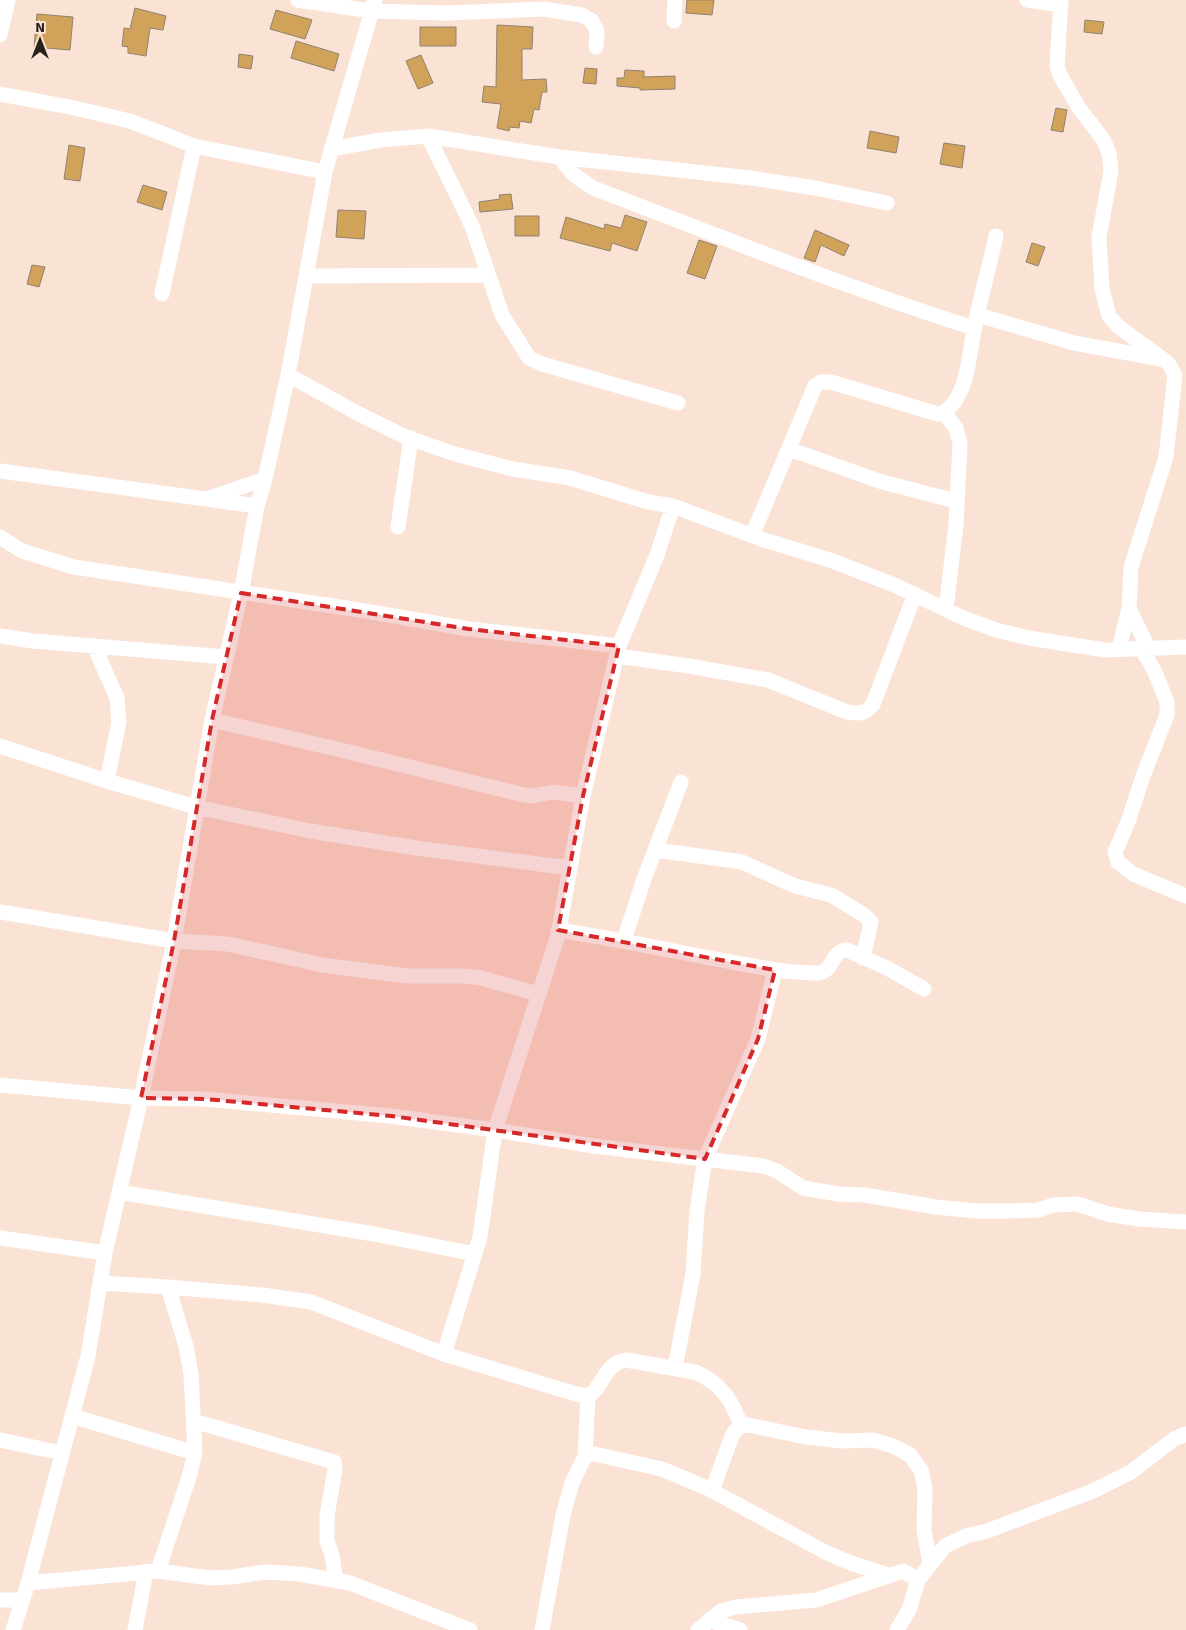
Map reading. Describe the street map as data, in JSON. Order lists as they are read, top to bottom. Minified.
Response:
{"north":"top"}
